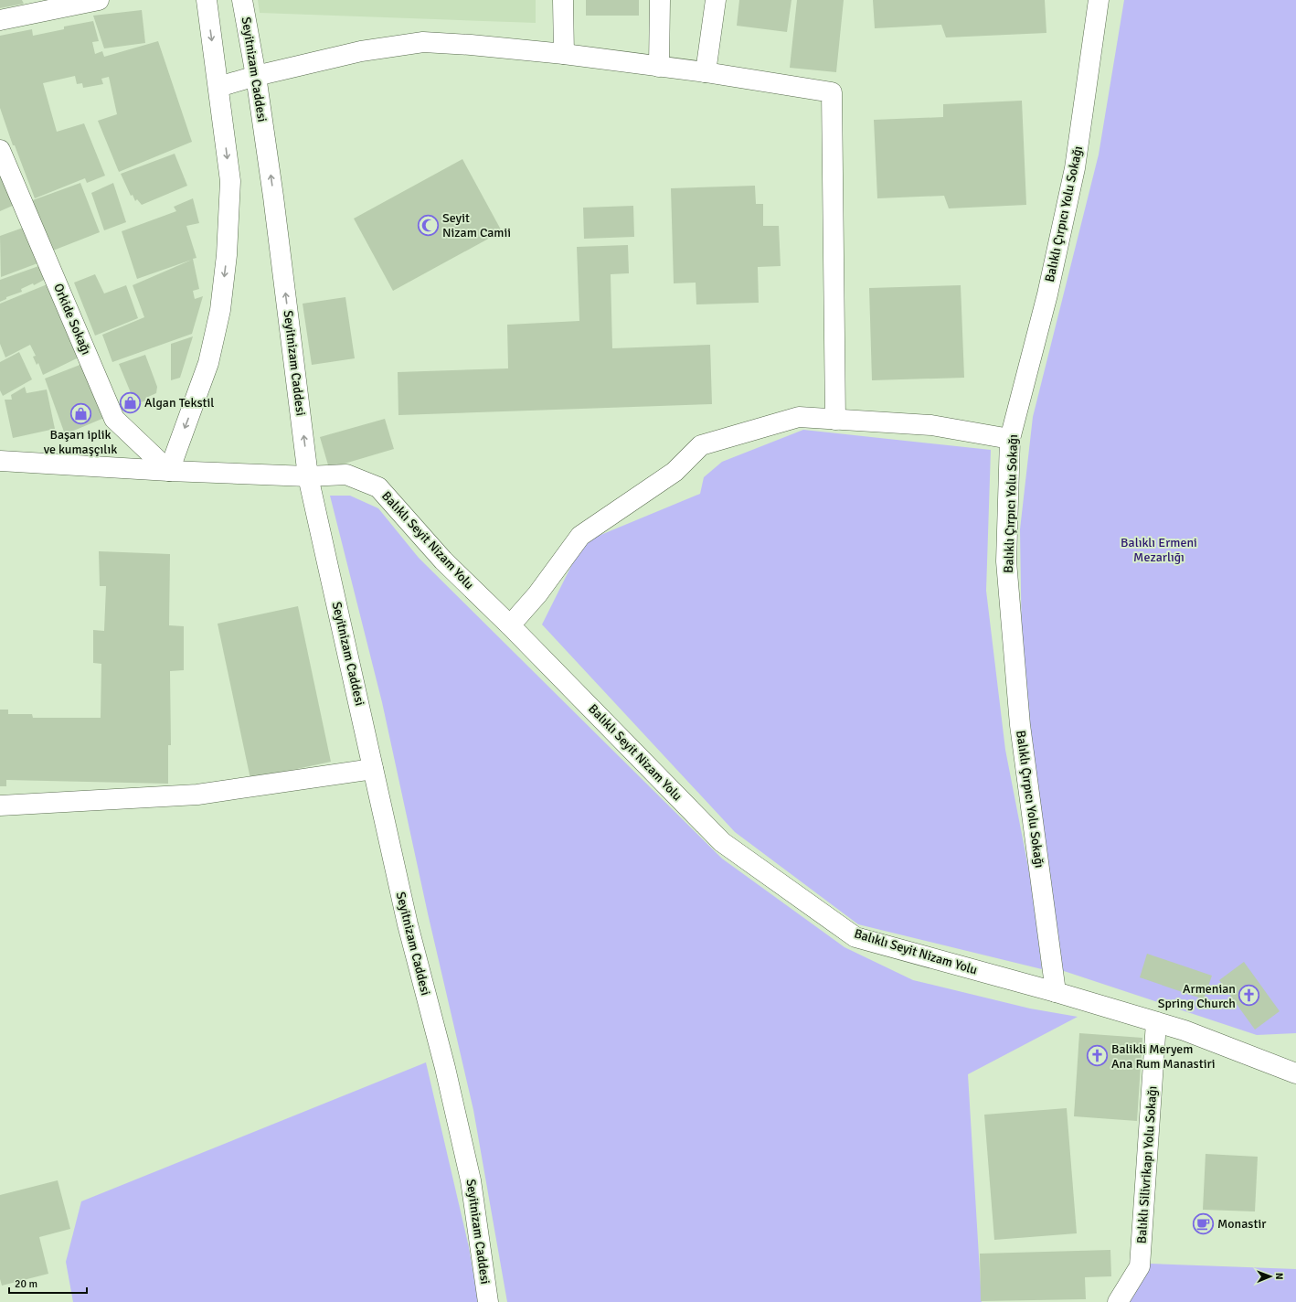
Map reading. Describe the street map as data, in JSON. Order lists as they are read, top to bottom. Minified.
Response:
{"streets":{"street":["Seyitnizam Caddesi","Balıklı Çırpıcı Yolu Sokağı","Orkide Sokağı","Balıklı Seyit Nizam Yolu","Balıklı Silivrikapı Yolu Sokağı"]},"crossings":[["Seyitnizam Caddesi","Balıklı Seyit Nizam Yolu"],["Balıklı Çırpıcı Yolu Sokağı","Balıklı Seyit Nizam Yolu"],["Orkide Sokağı","Balıklı Seyit Nizam Yolu"],["Balıklı Seyit Nizam Yolu","Balıklı Silivrikapı Yolu Sokağı"]],"parks":["Balıklı Ermeni Mezarlığı"],"places":{"mosque":["Seyit Nizam Camii"],"shop":["Algan Tekstil","Başarı iplik ve kumaşçılık"],"church":["Armenian Spring Church","Balikli Meryem Ana Rum Manastiri"],"cafe":["Monastir"]},"scale_bar":"20 m","north":"right"}
